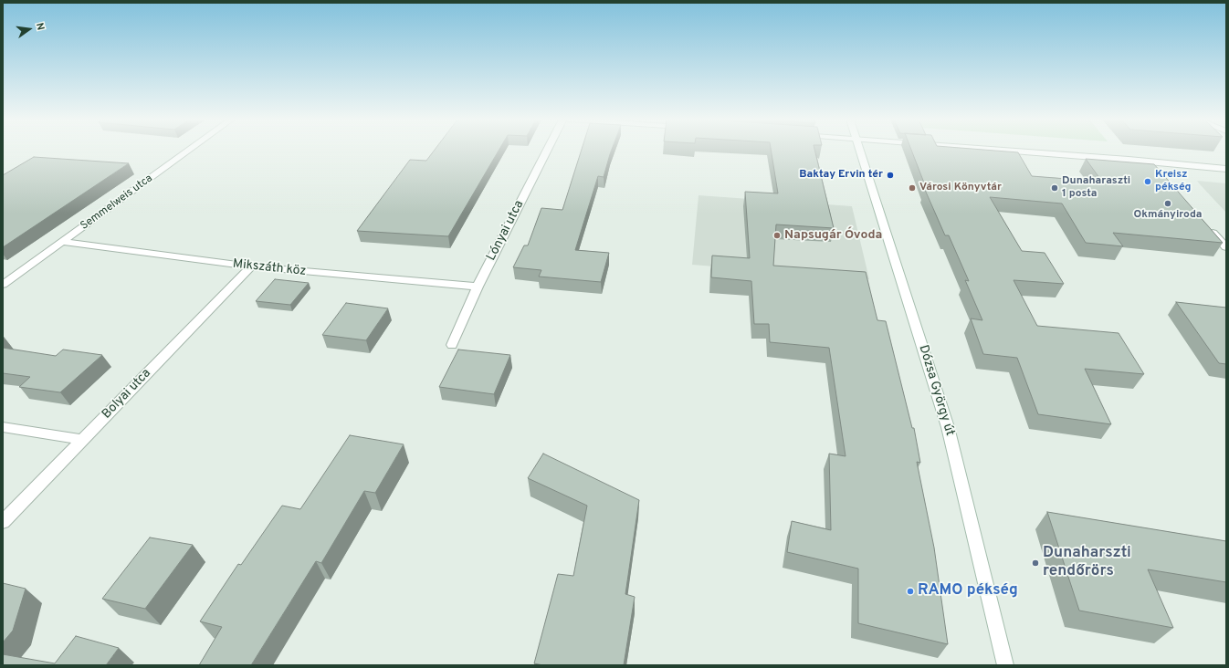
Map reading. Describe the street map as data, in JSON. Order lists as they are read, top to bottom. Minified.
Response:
{"streets":{"street":["Semmelweis utca","Lónyai utca","Mikszáth köz","Dózsa György út","Bolyai utca"]},"crossings":[["Semmelweis utca","Mikszáth köz"],["Lónyai utca","Mikszáth köz"],["Mikszáth köz","Bolyai utca"]],"places":["Baktay Ervin tér","Kreisz pékség","Városi Könyvtár","Dunaharaszti 1 posta","Okmányiroda","Napsugár Óvoda","Dunaharszti rendőrörs","RAMO pékség"],"north":"right"}
